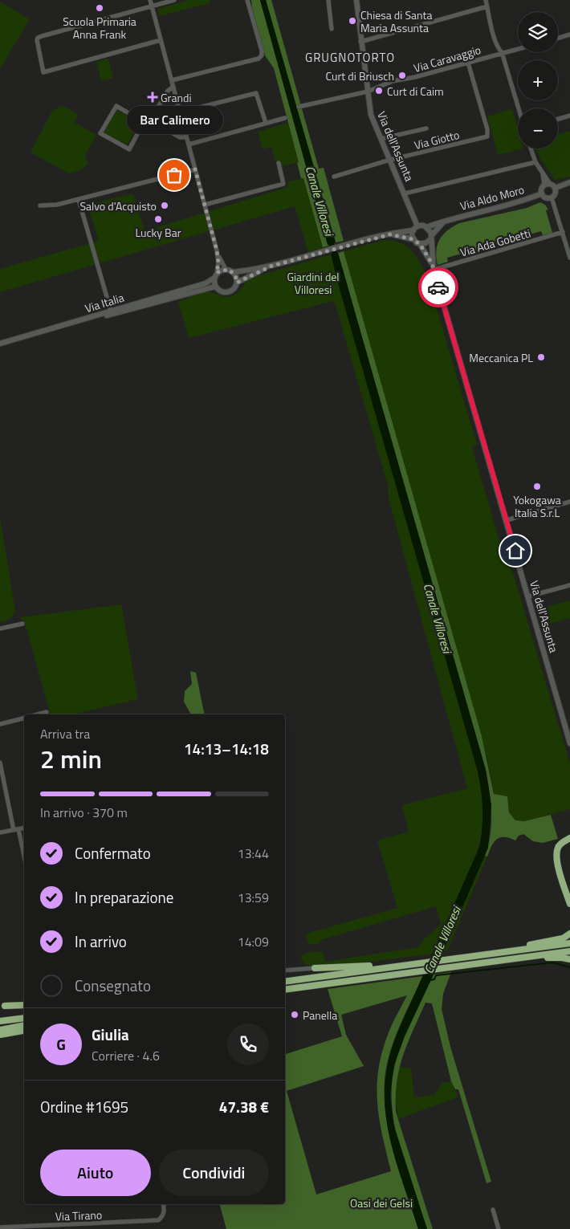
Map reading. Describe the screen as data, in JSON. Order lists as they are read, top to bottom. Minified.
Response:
{"streets":{"street":["Via Caravaggio","Via Giotto","Via dell'Assunta","Via Aldo Moro","Via Ada Gobetti","Via Italia","Via Tirano"]},"crossings":[["Via Caravaggio","Via Giotto"],["Via Caravaggio","Via dell'Assunta"],["Via Giotto","Via dell'Assunta"],["Via dell'Assunta","Via Aldo Moro"],["Via dell'Assunta","Via Ada Gobetti"]],"districts":["GRUGNOTORTO"],"water":["Canale Villoresi"],"parks":["Giardini del Villoresi","Oasi dei Gelsi"],"places":{"other":["Scuola Primaria Anna Frank","Chiesa di Santa Maria Assunta","Curt di Briusch","Curt di Caim","Bar Calimero","Salvo d'Acquisto","Lucky Bar","Meccanica PL","Yokogawa Italia S.r.L","Panella"],"health":["Grandi"]},"page":{"map_buttons":["+","−"],"bubble":"Bar Calimero","heading":["2 min","Arriva tra","14:13–14:18"],"panel":["Giulia","Corriere · 4.6","Ordine #1695","47.38 €"],"bar":"In arrivo · 370 m","list":[["Confermato","13:44"],["In preparazione","13:59"],["In arrivo","14:09"],"Consegnato"],"round":"G","buttons":["Aiuto","Condividi"]}}
